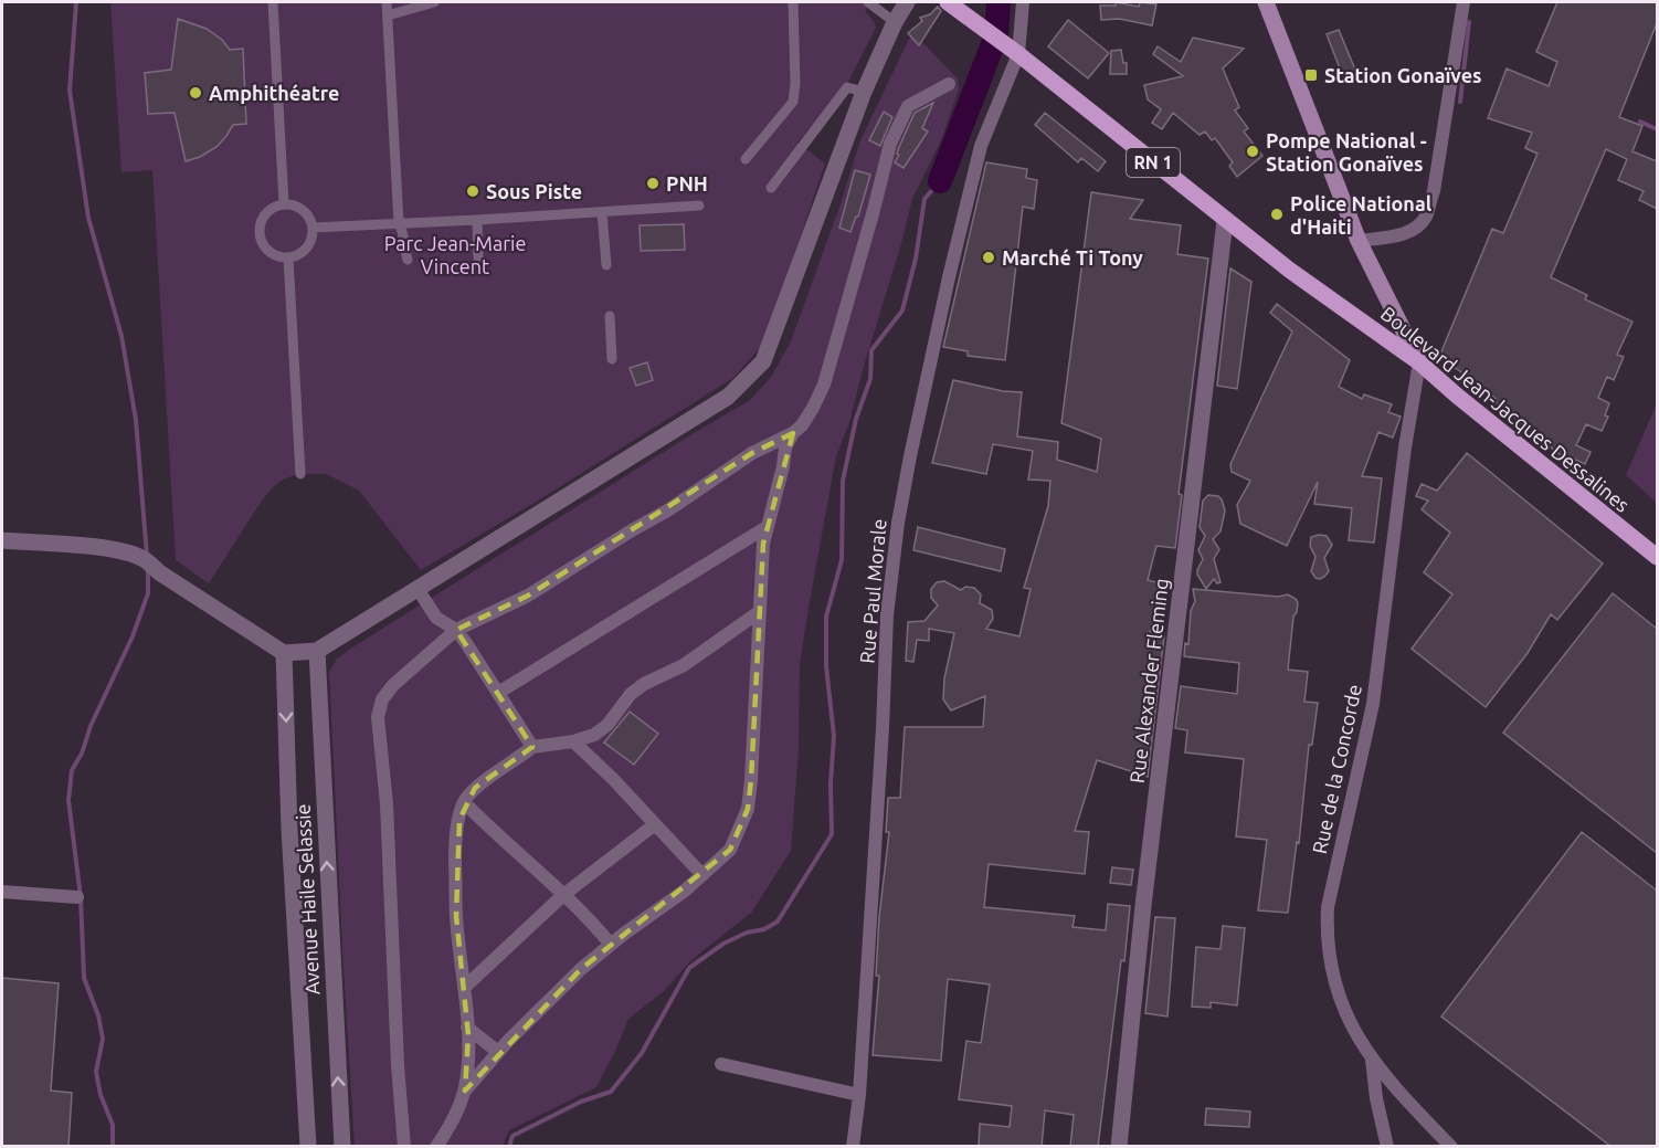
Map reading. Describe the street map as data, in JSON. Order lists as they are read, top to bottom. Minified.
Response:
{"streets":{"main road":["RN 1","Boulevard Jean-Jacques Dessalines"],"street":["Rue Paul Morale","Rue Alexander Fleming","Rue de la Concorde","Avenue Haile Selassie"]},"crossings":[["Boulevard Jean-Jacques Dessalines","Rue Paul Morale"],["Boulevard Jean-Jacques Dessalines","Rue Alexander Fleming"],["Boulevard Jean-Jacques Dessalines","Rue de la Concorde"]],"parks":["Parc Jean-Marie Vincent"],"places":{"transit":["Station Gonaïves"],"other":["Amphithéatre","Pompe National - Station Gonaïves","PNH","Sous Piste","Police National d'Haiti","Marché Ti Tony"]}}
